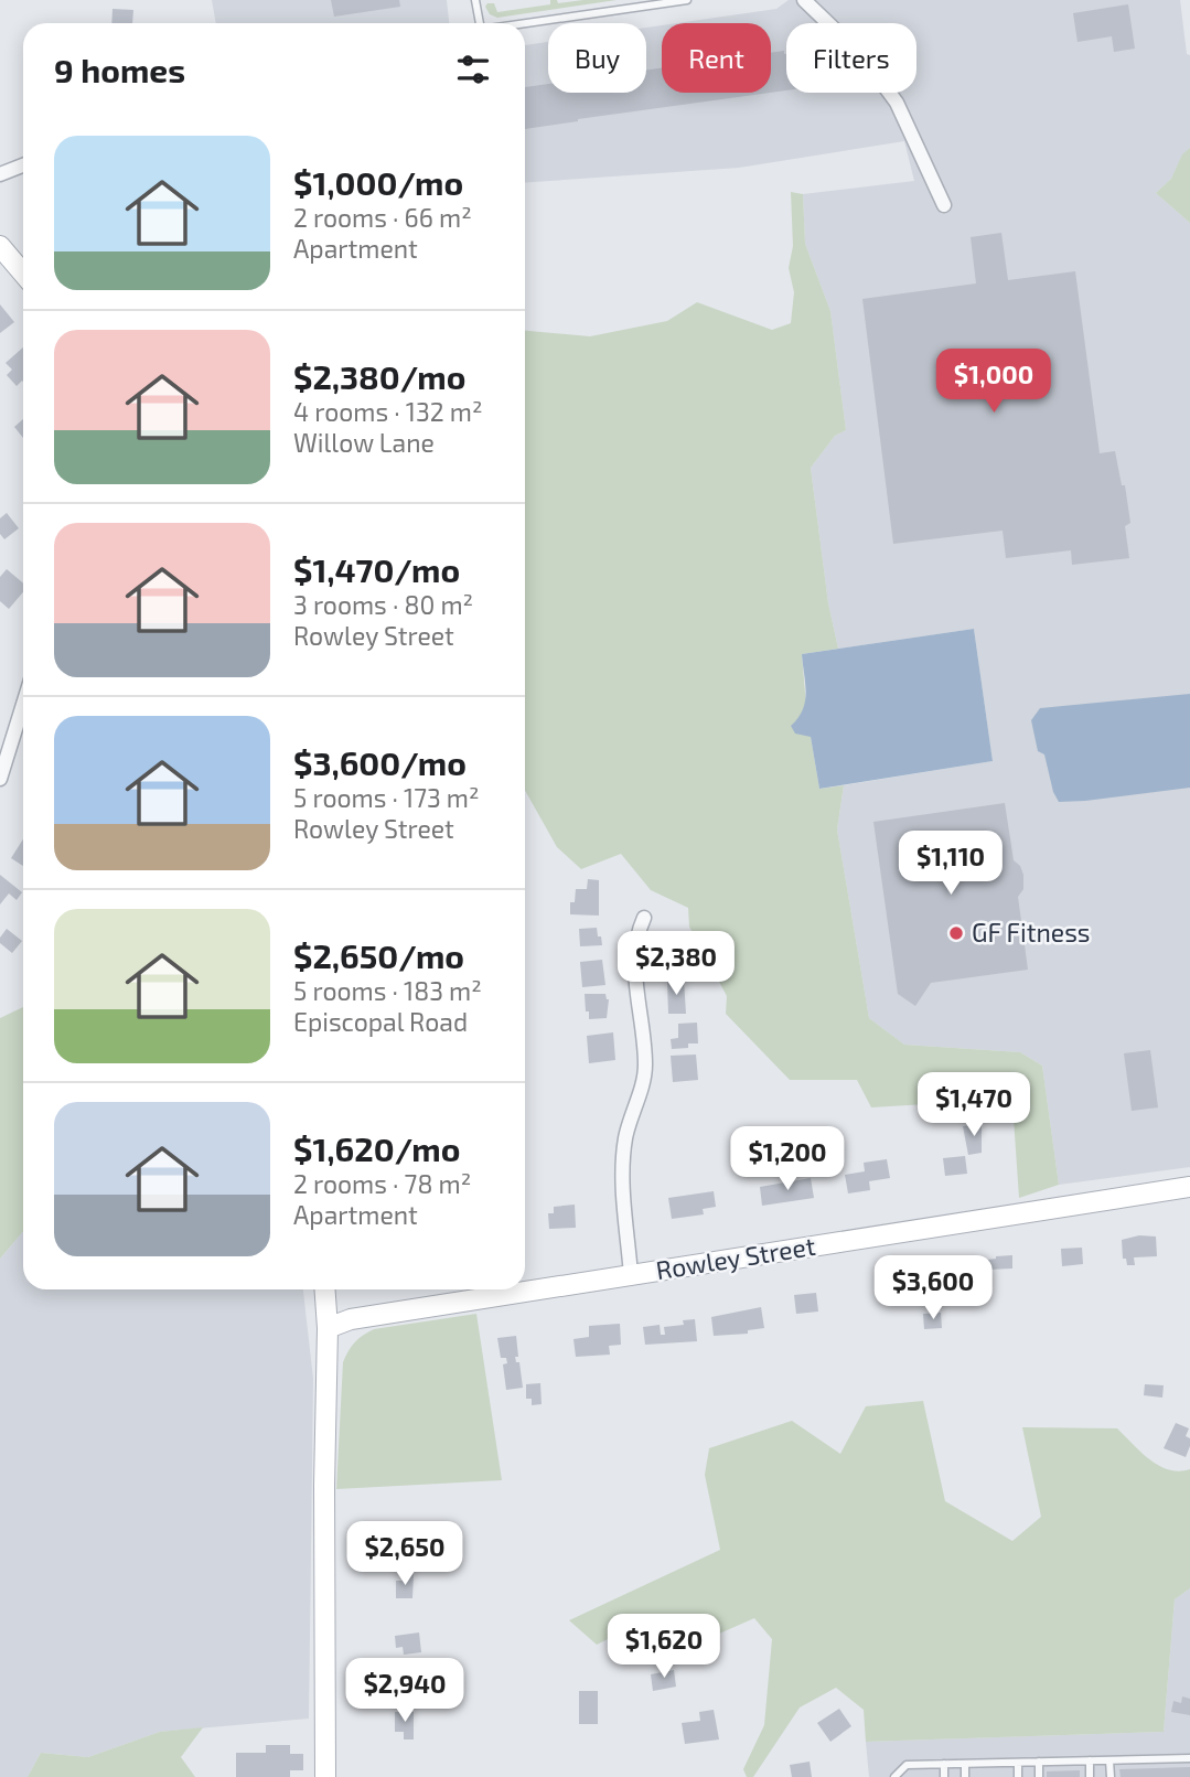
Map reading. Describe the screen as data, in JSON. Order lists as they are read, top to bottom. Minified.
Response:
{"streets":{"street":["Rowley Street"]},"places":["GF Fitness"],"page":{"chip":["Buy","Rent","Filters"],"heading":"9 homes","list":[{"name":"$1,000/mo","note":"2 rooms · 66 m² · Apartment"},{"name":"$2,380/mo","note":"4 rooms · 132 m² · Willow Lane"},{"name":"$1,470/mo","note":"3 rooms · 80 m² · Rowley Street"},{"name":"$3,600/mo","note":"5 rooms · 173 m² · Rowley Street"},{"name":"$2,650/mo","note":"5 rooms · 183 m² · Episcopal Road"},{"name":"$1,620/mo","note":"2 rooms · 78 m² · Apartment"}],"price":["$1,000","$1,110","$2,380","$1,470","$1,200","$3,600","$2,650","$1,620","$2,940"]}}
